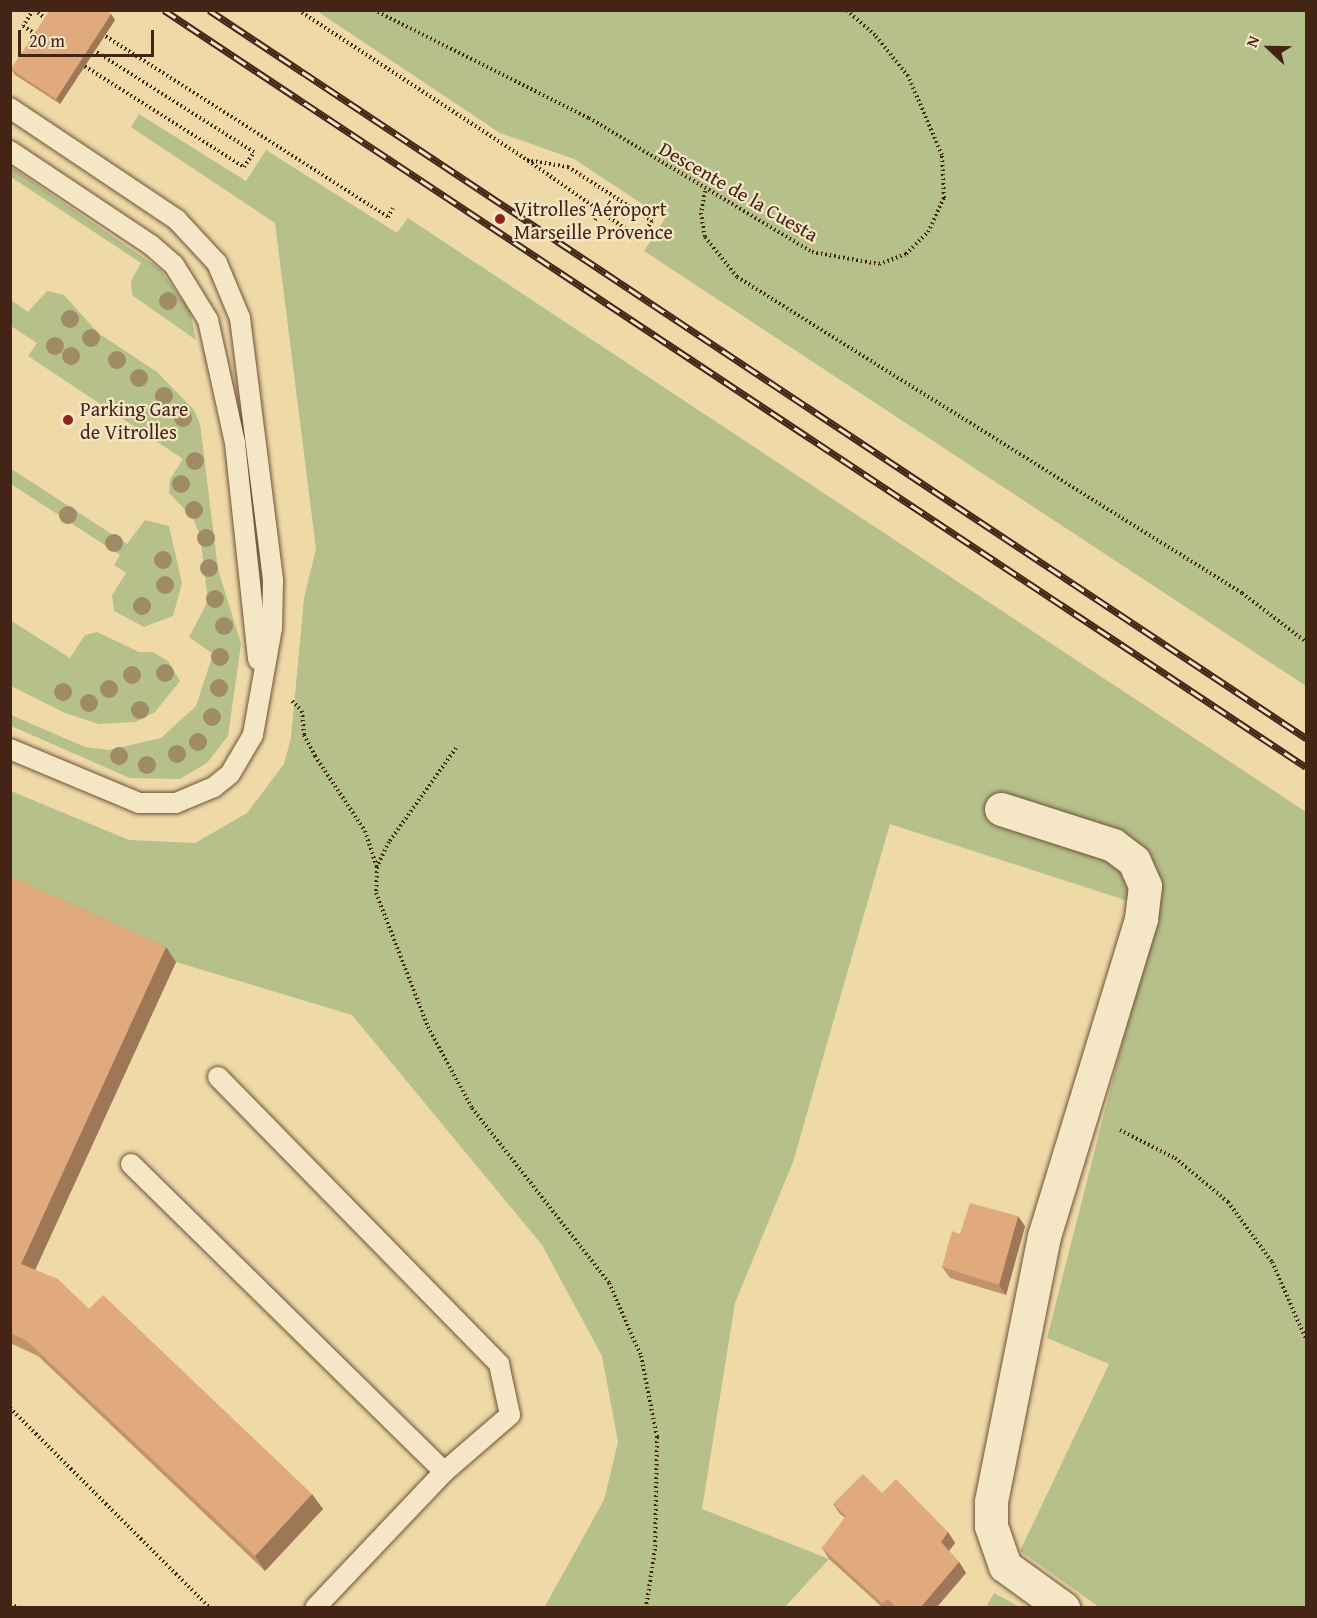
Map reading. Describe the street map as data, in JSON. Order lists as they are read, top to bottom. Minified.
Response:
{"streets":{"path":["Descente de la Cuesta"]},"places":["Vitrolles Aéroport Marseille Provence","Parking Gare de Vitrolles"],"scale_bar":"20 m","north":"left"}
